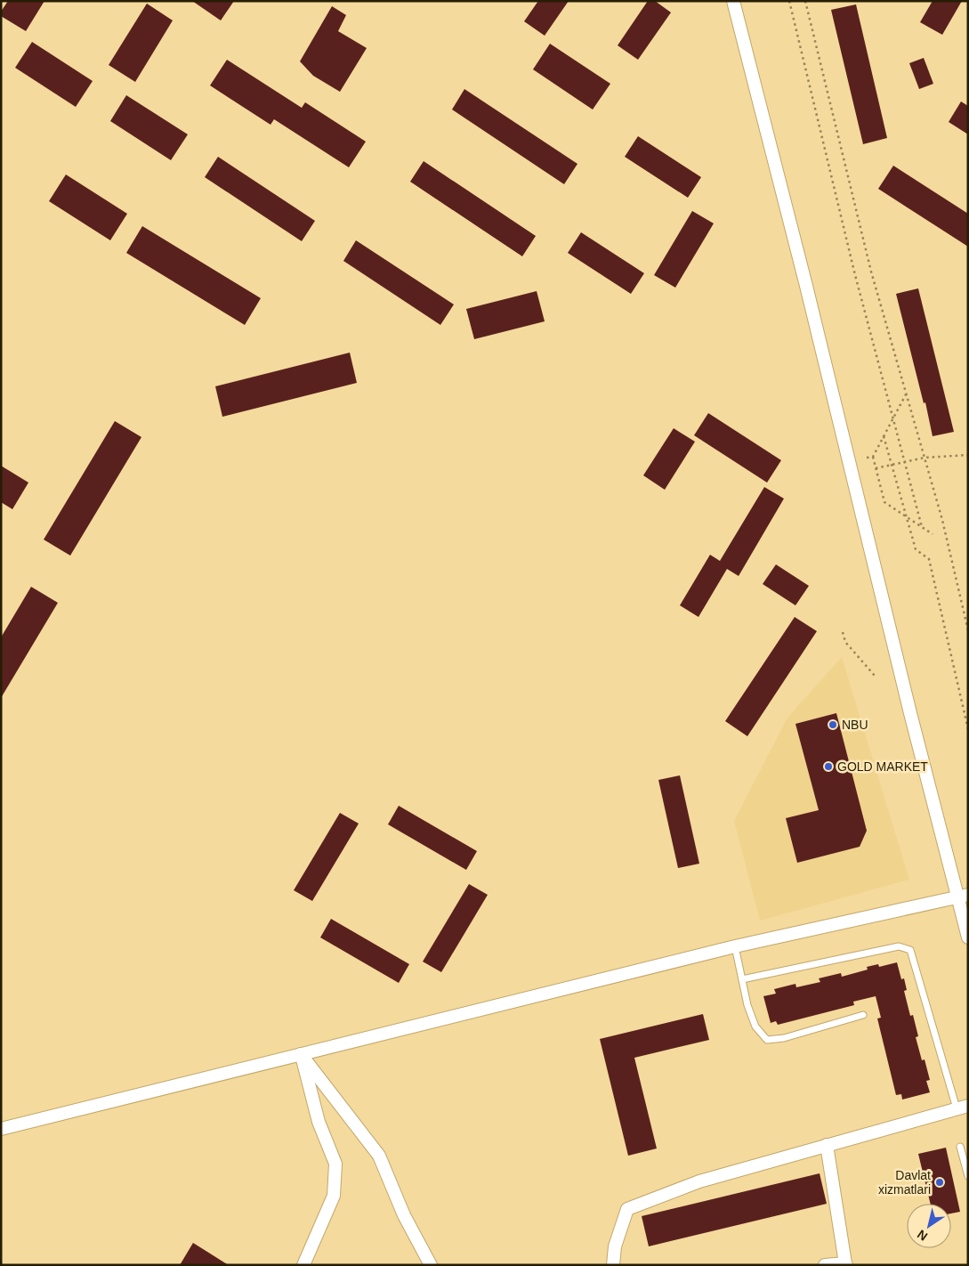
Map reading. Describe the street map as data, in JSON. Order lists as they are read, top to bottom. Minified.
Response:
{"places":["NBU","GOLD MARKET","Davlat xizmatlari"],"north":"bottom left"}
